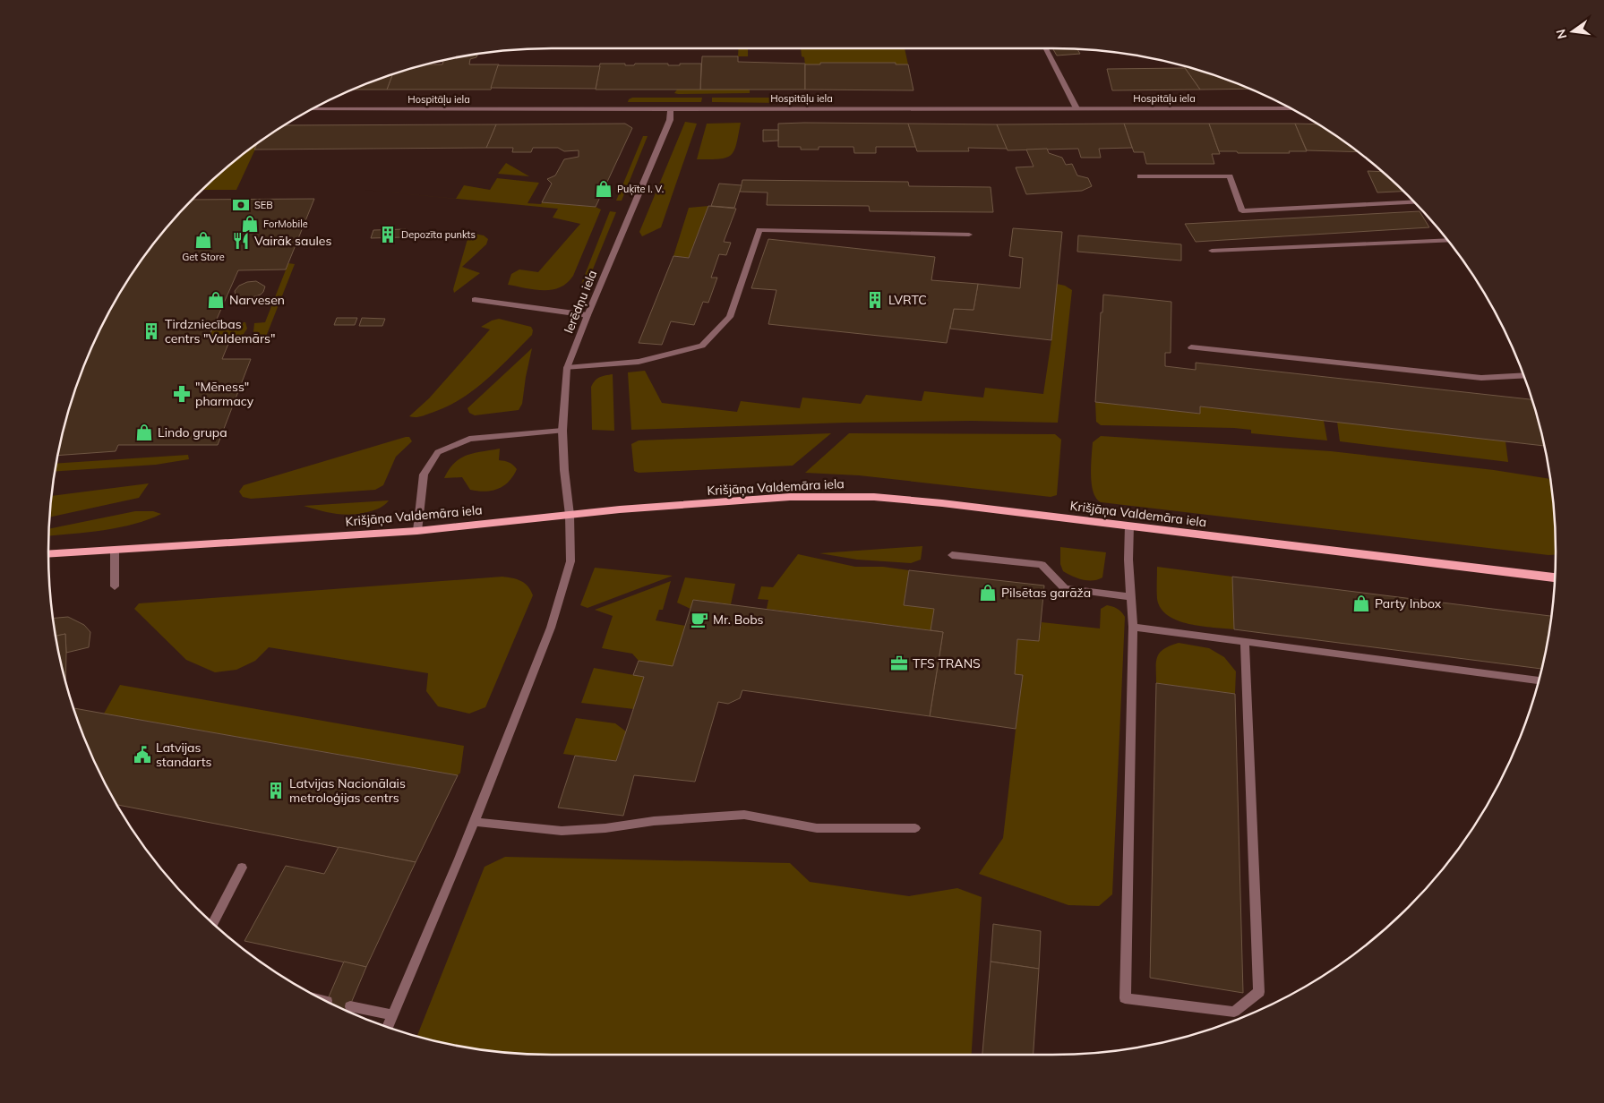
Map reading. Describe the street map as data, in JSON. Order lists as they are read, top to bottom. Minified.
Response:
{"streets":{"main road":["Krišjāņa Valdemāra iela"],"street":["Hospitāļu iela","Ierēdņu iela"]},"crossings":[["Hospitāļu iela","Ierēdņu iela"],["Ierēdņu iela","Krišjāņa Valdemāra iela"]],"places":{"shop":["Puķīte I. V.","ForMobile","Get Store","Narvesen","Lindo grupa","Pilsētas garāža","Party Inbox"],"bank":["SEB"],"building":["Depozīta punkts","LVRTC","Tirdzniecības centrs \"Valdemārs\"","Latvijas Nacionālais metroloģijas centrs"],"restaurant":["Vairāk saules"],"pharmacy":["\"Mēness\" pharmacy"],"cafe":["Mr. Bobs"],"office":["TFS TRANS"],"public building":["Latvijas standarts"]},"north":"left"}
